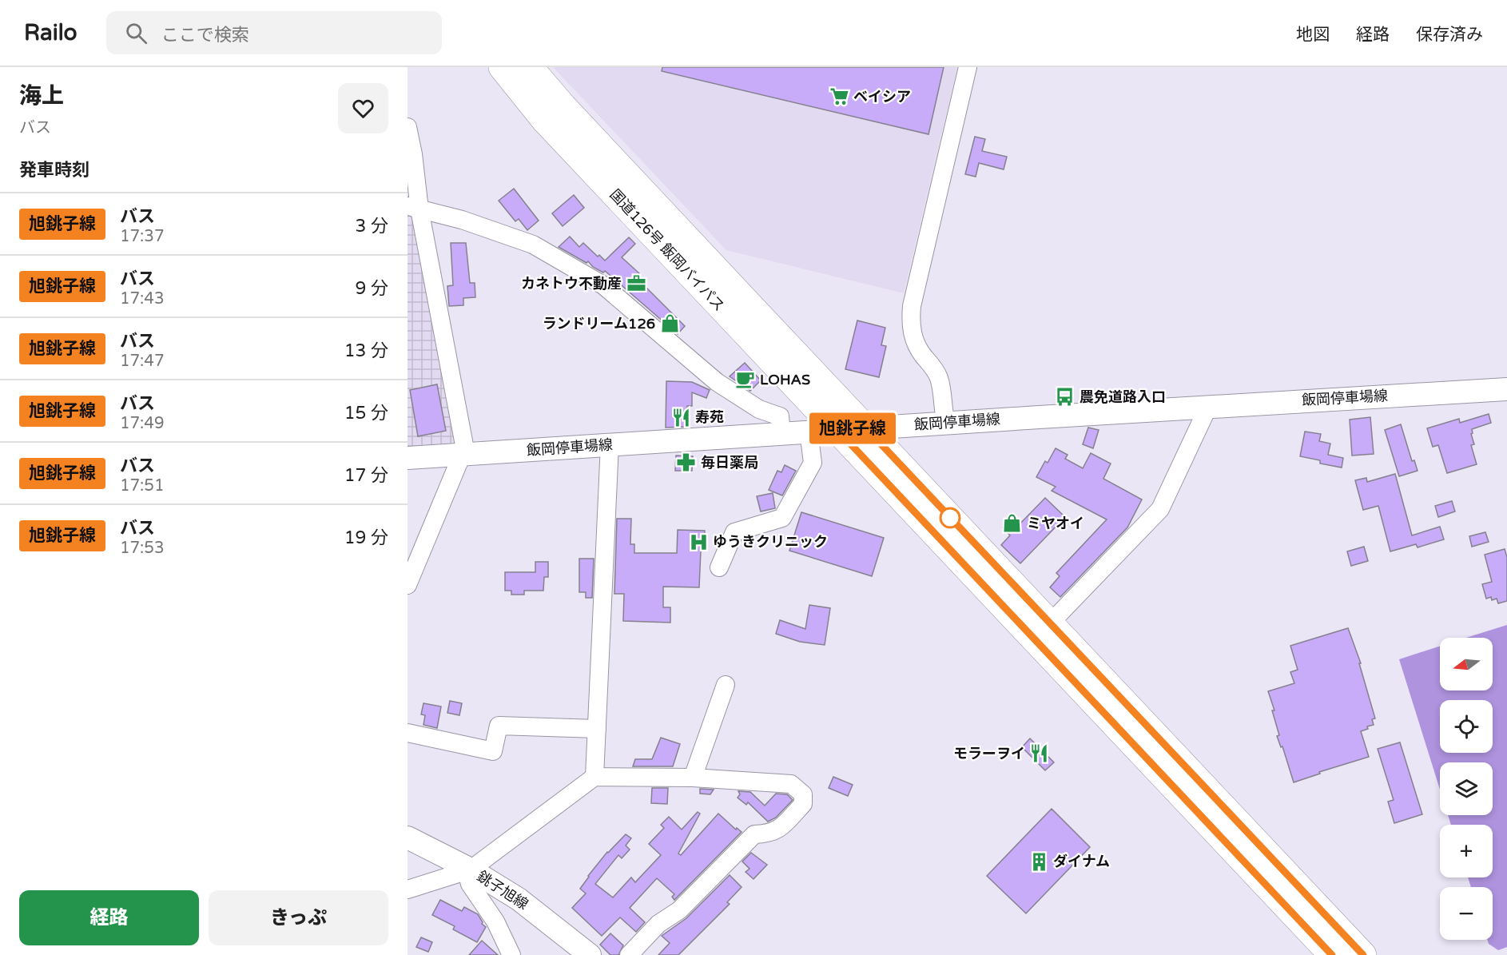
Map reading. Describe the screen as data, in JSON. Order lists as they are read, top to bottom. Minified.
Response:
{"streets":{"highway":["国道126号 飯岡バイパス"],"main road":["飯岡停車場線","銚子旭線"]},"crossings":[["国道126号 飯岡バイパス","飯岡停車場線"]],"places":{"supermarket":["ベイシア"],"office":["カネトウ不動産"],"shop":["ランドリーム126","ミヤオイ"],"cafe":["LOHAS"],"bus stop":["農免道路入口"],"restaurant":["寿苑","モラーヲイ"],"pharmacy":["毎日薬局"],"hospital":["ゆうきクリニック"],"building":["ダイナム"]},"lines":["bus line 旭銚子線"],"north":"left","page":{"header":"Railo","search":"ここで検索","nav":["地図","経路","保存済み"],"heading":[["海上","バス"],"発車時刻"],"on_map":"旭銚子線","list":[{"mark":"旭銚子線","name":"バス","note":"17:37","value":"3 分"},{"mark":"旭銚子線","name":"バス","note":"17:43","value":"9 分"},{"mark":"旭銚子線","name":"バス","note":"17:47","value":"13 分"},{"mark":"旭銚子線","name":"バス","note":"17:49","value":"15 分"},{"mark":"旭銚子線","name":"バス","note":"17:51","value":"17 分"},{"mark":"旭銚子線","name":"バス","note":"17:53","value":"19 分"}],"map_buttons":["+","−"],"buttons":["経路","きっぷ"]}}
